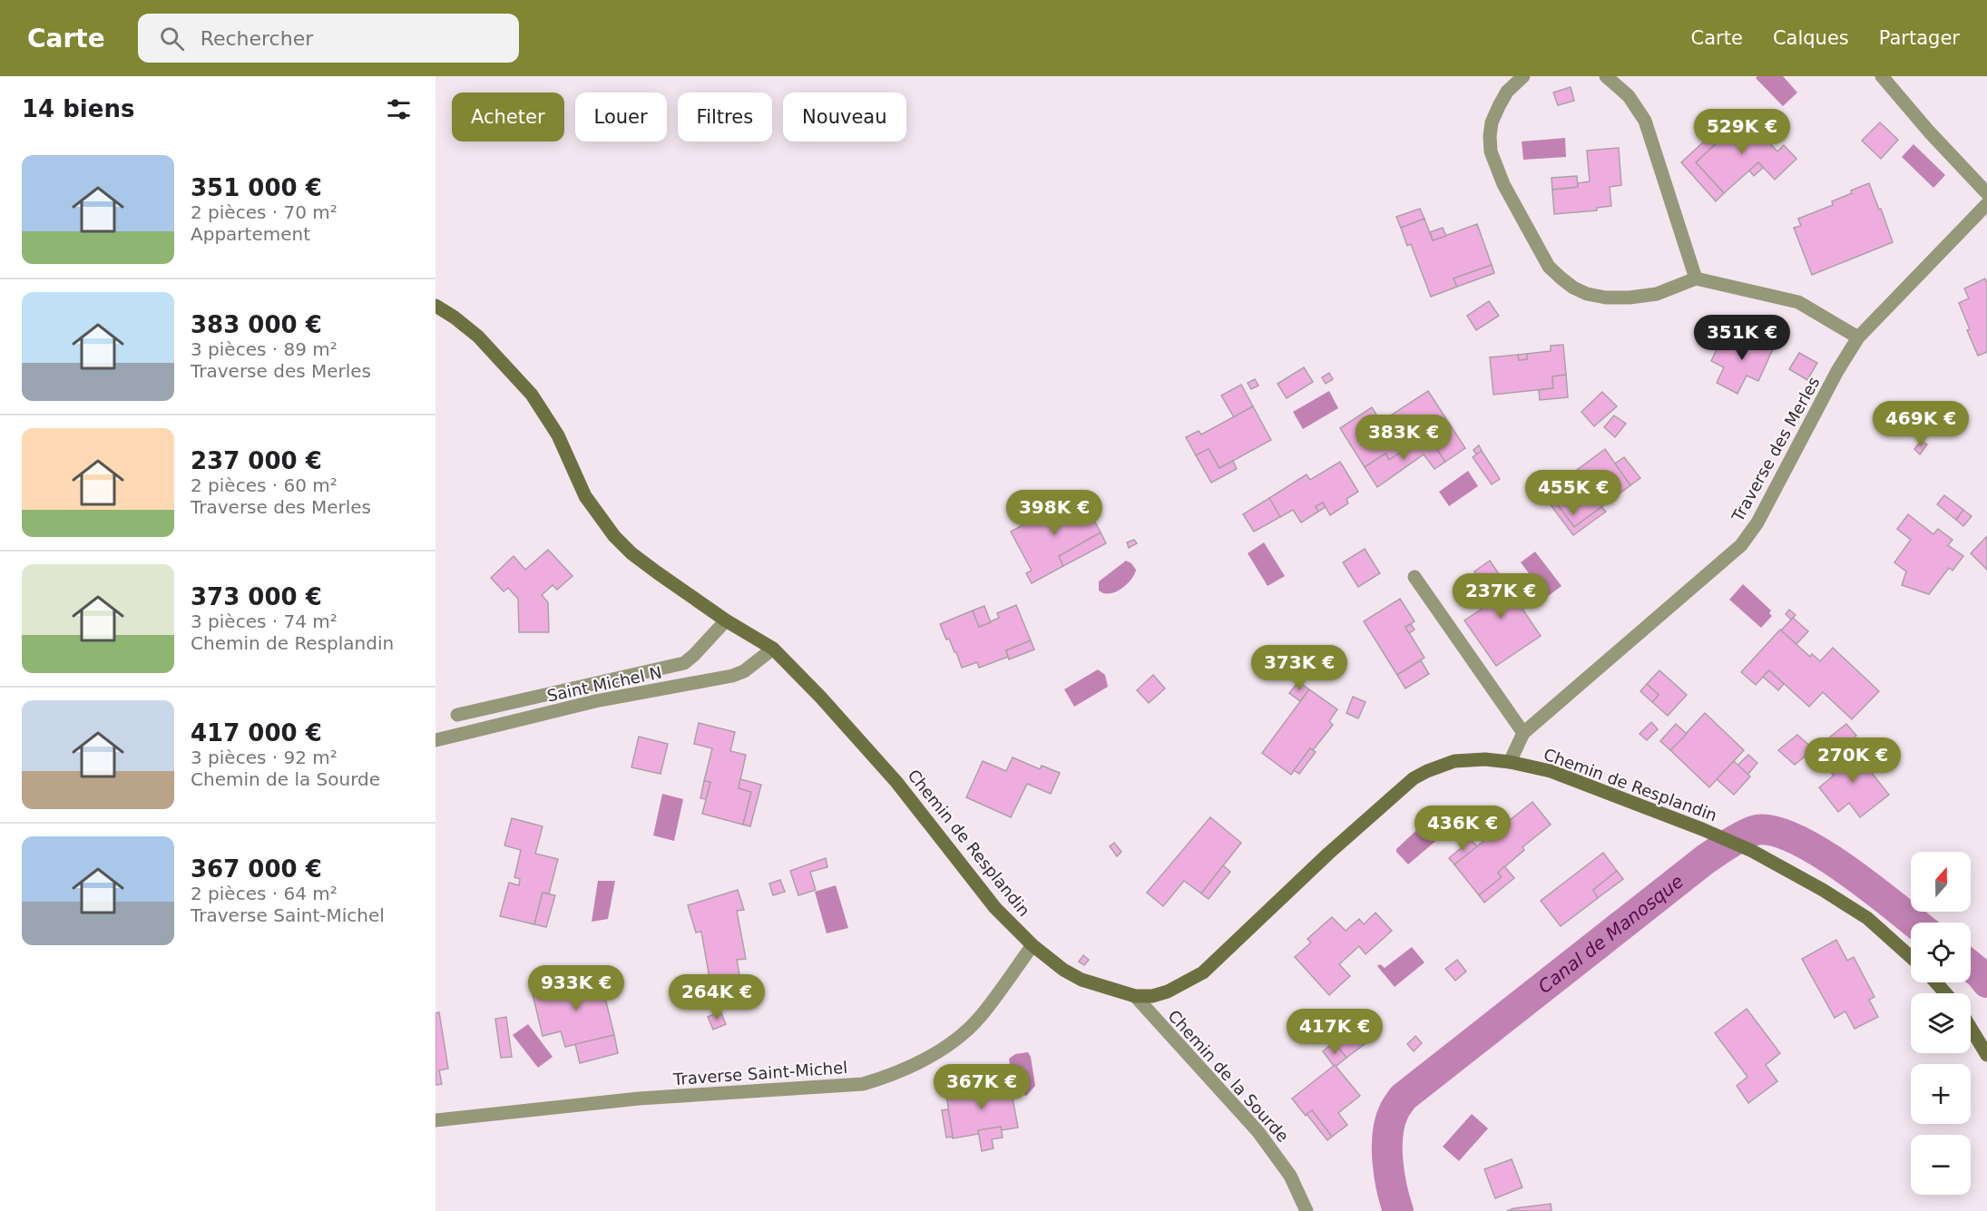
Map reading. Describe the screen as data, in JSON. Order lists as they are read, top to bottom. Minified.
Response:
{"streets":{"street":["Traverse des Merles","Saint Michel N","Chemin de Resplandin","Traverse Saint-Michel","Chemin de la Sourde"]},"crossings":[["Traverse des Merles","Chemin de Resplandin"],["Saint Michel N","Chemin de Resplandin"],["Chemin de Resplandin","Traverse Saint-Michel"],["Chemin de Resplandin","Chemin de la Sourde"]],"water":["Canal de Manosque"],"north":"top","page":{"header":"Carte","search":"Rechercher","nav":["Carte","Calques","Partager"],"heading":"14 biens","chip":["Acheter","Louer","Filtres","Nouveau"],"price":["529K €","351K €","469K €","383K €","455K €","398K €","237K €","373K €","270K €","436K €","933K €","264K €","417K €","367K €"],"list":[{"name":"351 000 €","note":"2 pièces · 70 m² · Appartement"},{"name":"383 000 €","note":"3 pièces · 89 m² · Traverse des Merles"},{"name":"237 000 €","note":"2 pièces · 60 m² · Traverse des Merles"},{"name":"373 000 €","note":"3 pièces · 74 m² · Chemin de Resplandin"},{"name":"417 000 €","note":"3 pièces · 92 m² · Chemin de la Sourde"},{"name":"367 000 €","note":"2 pièces · 64 m² · Traverse Saint-Michel"}],"map_buttons":["+","−"]}}
